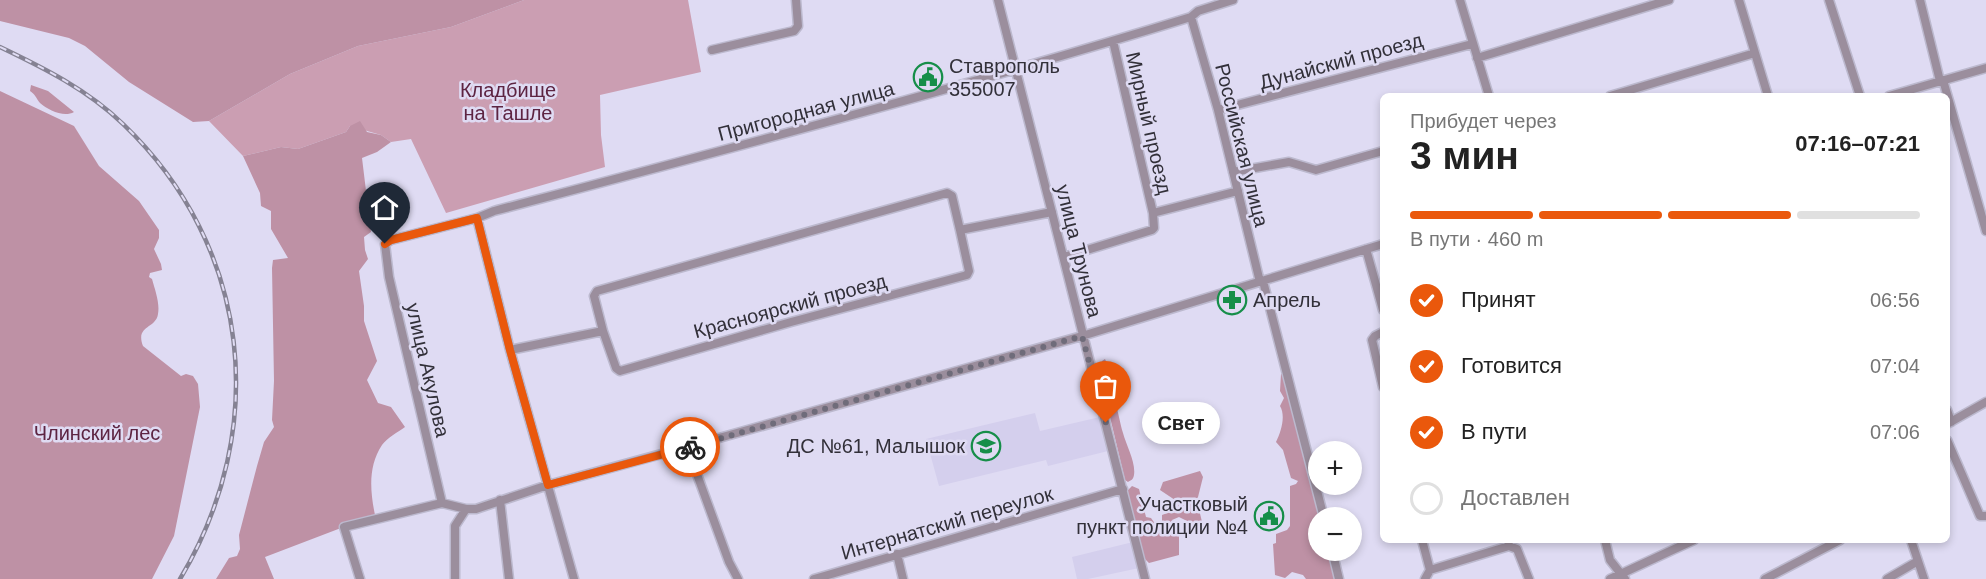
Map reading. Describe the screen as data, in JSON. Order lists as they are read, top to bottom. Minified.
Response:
{"streets":{"street":["Дунайский проезд","Пригородная улица","Мирный проезд","Российская улица","улица Трунова","Красноярский проезд","улица Акулова","Интернатский переулок"]},"crossings":[["Дунайский проезд","Российская улица"],["Пригородная улица","Мирный проезд"],["Пригородная улица","Российская улица"],["Пригородная улица","улица Трунова"],["Пригородная улица","улица Акулова"],["Мирный проезд","Российская улица"],["Мирный проезд","улица Трунова"],["улица Трунова","Интернатский переулок"]],"parks":["Кладбище на Ташле","Члинский лес"],"places":{"public building":["Ставрополь 355007","Участковый пункт полиции №4"],"pharmacy":["Апрель"],"other":["Свет"],"school or university":["ДС №61, Малышок"]},"page":{"heading":["3 мин","Прибудет через","07:16–07:21"],"bar":"В пути · 460 m","list":[["Принят","06:56"],["Готовится","07:04"],["В пути","07:06"],"Доставлен"],"bubble":"Свет","map_buttons":["+","−"]}}
